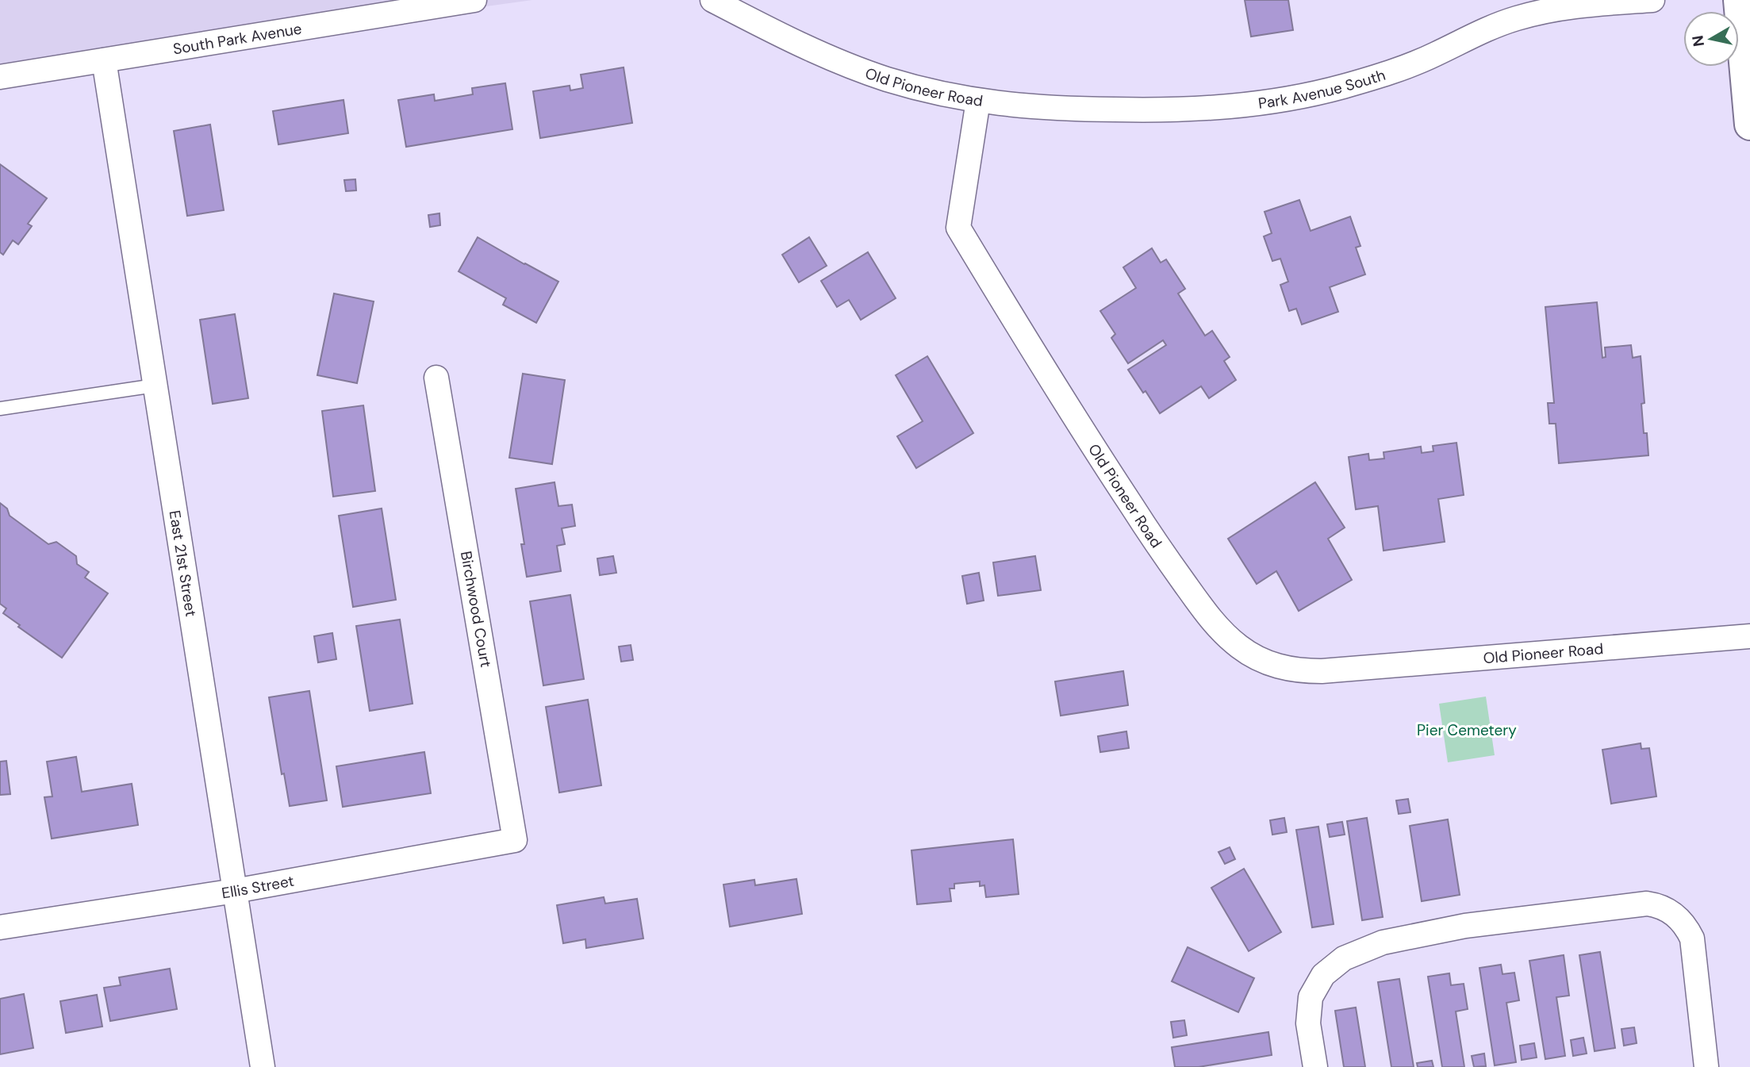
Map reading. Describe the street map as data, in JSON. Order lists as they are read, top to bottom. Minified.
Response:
{"streets":{"street":["South Park Avenue","Park Avenue South","Old Pioneer Road","East 21st Street","Birchwood Court","Ellis Street"]},"crossings":[["South Park Avenue","East 21st Street"],["Park Avenue South","Old Pioneer Road"],["East 21st Street","Ellis Street"],["Birchwood Court","Ellis Street"]],"parks":["Pier Cemetery"],"north":"left"}
